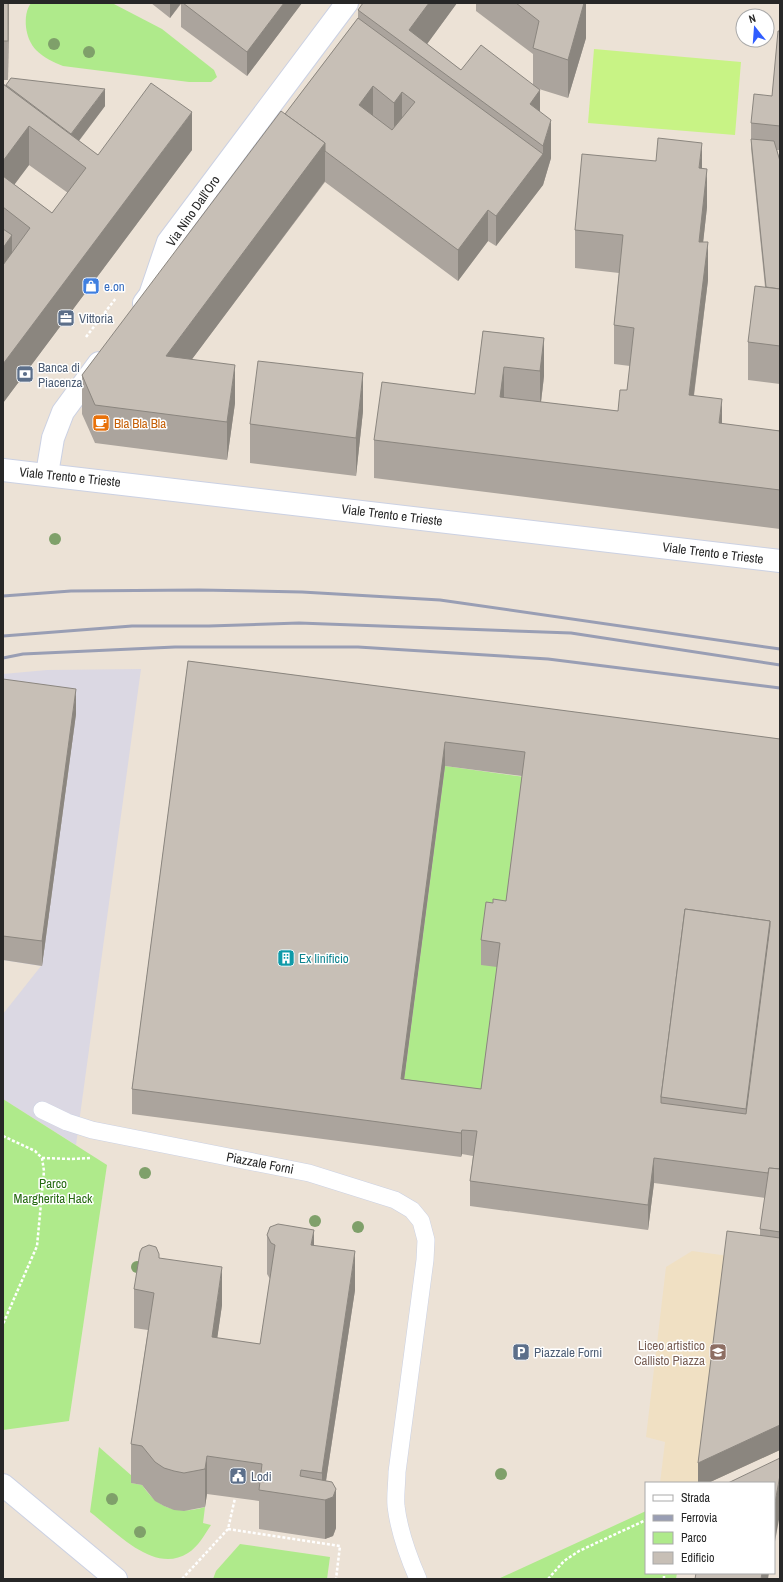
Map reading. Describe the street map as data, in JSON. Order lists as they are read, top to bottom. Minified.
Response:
{"streets":{"street":["Via Nino Dall’Oro","Viale Trento e Trieste"],"lane":["Piazzale Forni"]},"parks":["Parco Margherita Hack"],"places":{"shop":["e.on"],"office":["Vittoria"],"bank":["Banca di Piacenza"],"cafe":["Bla Bla Bla"],"building":["Ex linificio"],"parking":["Piazzale Forni"],"school or university":["Liceo artistico Callisto Piazza"],"public building":["Lodi"]},"legend":["Strada","Ferrovia","Parco","Edificio"],"north":"top"}
